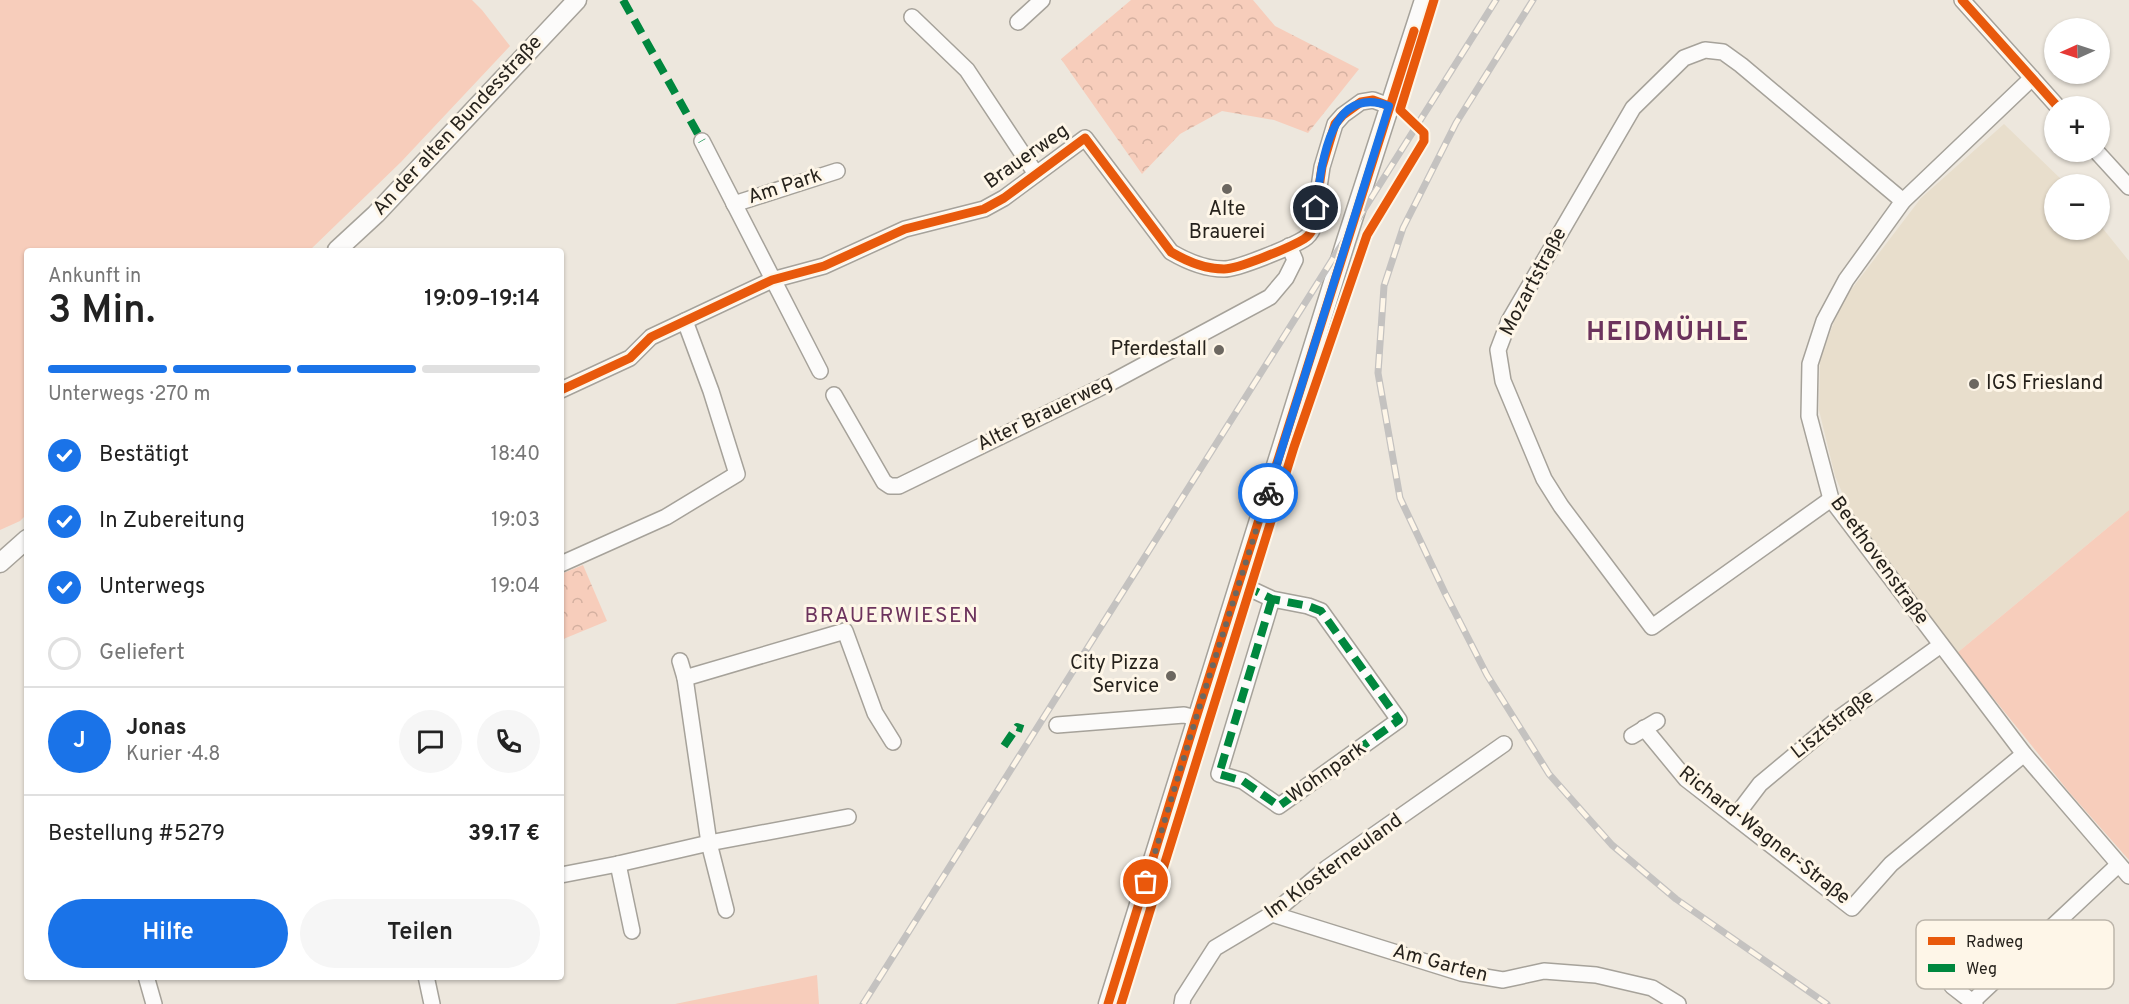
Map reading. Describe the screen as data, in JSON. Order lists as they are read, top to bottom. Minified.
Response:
{"streets":{"street":["An der alten Bundesstraße","Brauerweg","Am Park","Mozartstraße","Alter Brauerweg","Beethovenstraße","Lisztstraße","Wohnpark","Richard-Wagner-Straße","Im Klosterneuland","Am Garten"]},"crossings":[["Brauerweg","Alter Brauerweg"],["Mozartstraße","Beethovenstraße"],["Beethovenstraße","Lisztstraße"],["Beethovenstraße","Richard-Wagner-Straße"],["Lisztstraße","Richard-Wagner-Straße"],["Im Klosterneuland","Am Garten"]],"districts":["HEIDMÜHLE","BRAUERWIESEN"],"places":["Alte Brauerei","Pferdestall","IGS Friesland","City Pizza Service"],"legend":["Radweg","Weg"],"north":"left","page":{"map_buttons":["+","−"],"heading":["3 Min.","Ankunft in","19:09–19:14"],"panel":["Jonas","Kurier · 4.8","Bestellung #5279","39.17 €"],"bar":"Unterwegs · 270 m","list":[["Bestätigt","18:40"],["In Zubereitung","19:03"],["Unterwegs","19:04"],"Geliefert"],"round":"J","buttons":["Hilfe","Teilen"]}}
